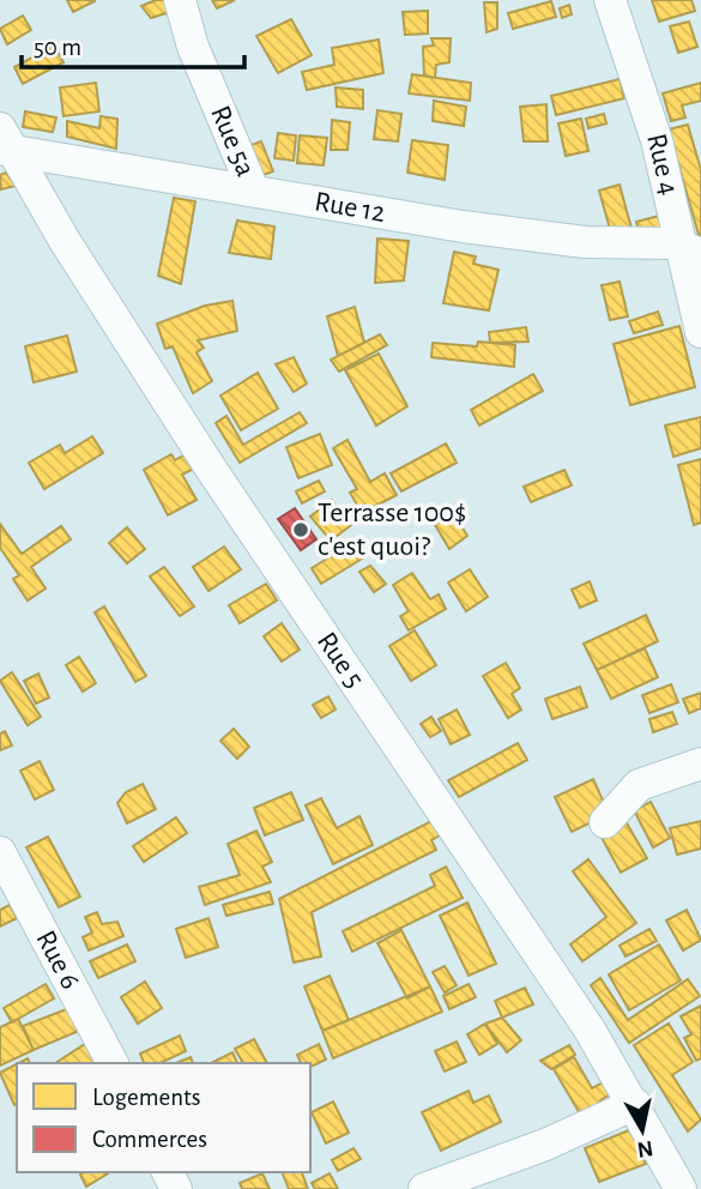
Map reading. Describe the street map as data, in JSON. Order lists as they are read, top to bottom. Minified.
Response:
{"streets":{"street":["Rue 5a","Rue 4","Rue 12","Rue 5","Rue 6"]},"crossings":[["Rue 5a","Rue 12"],["Rue 4","Rue 12"],["Rue 12","Rue 5"]],"places":["Terrasse 100$ c'est quoi?"],"legend":["Logements","Commerces"],"scale_bar":"50 m","north":"bottom"}
